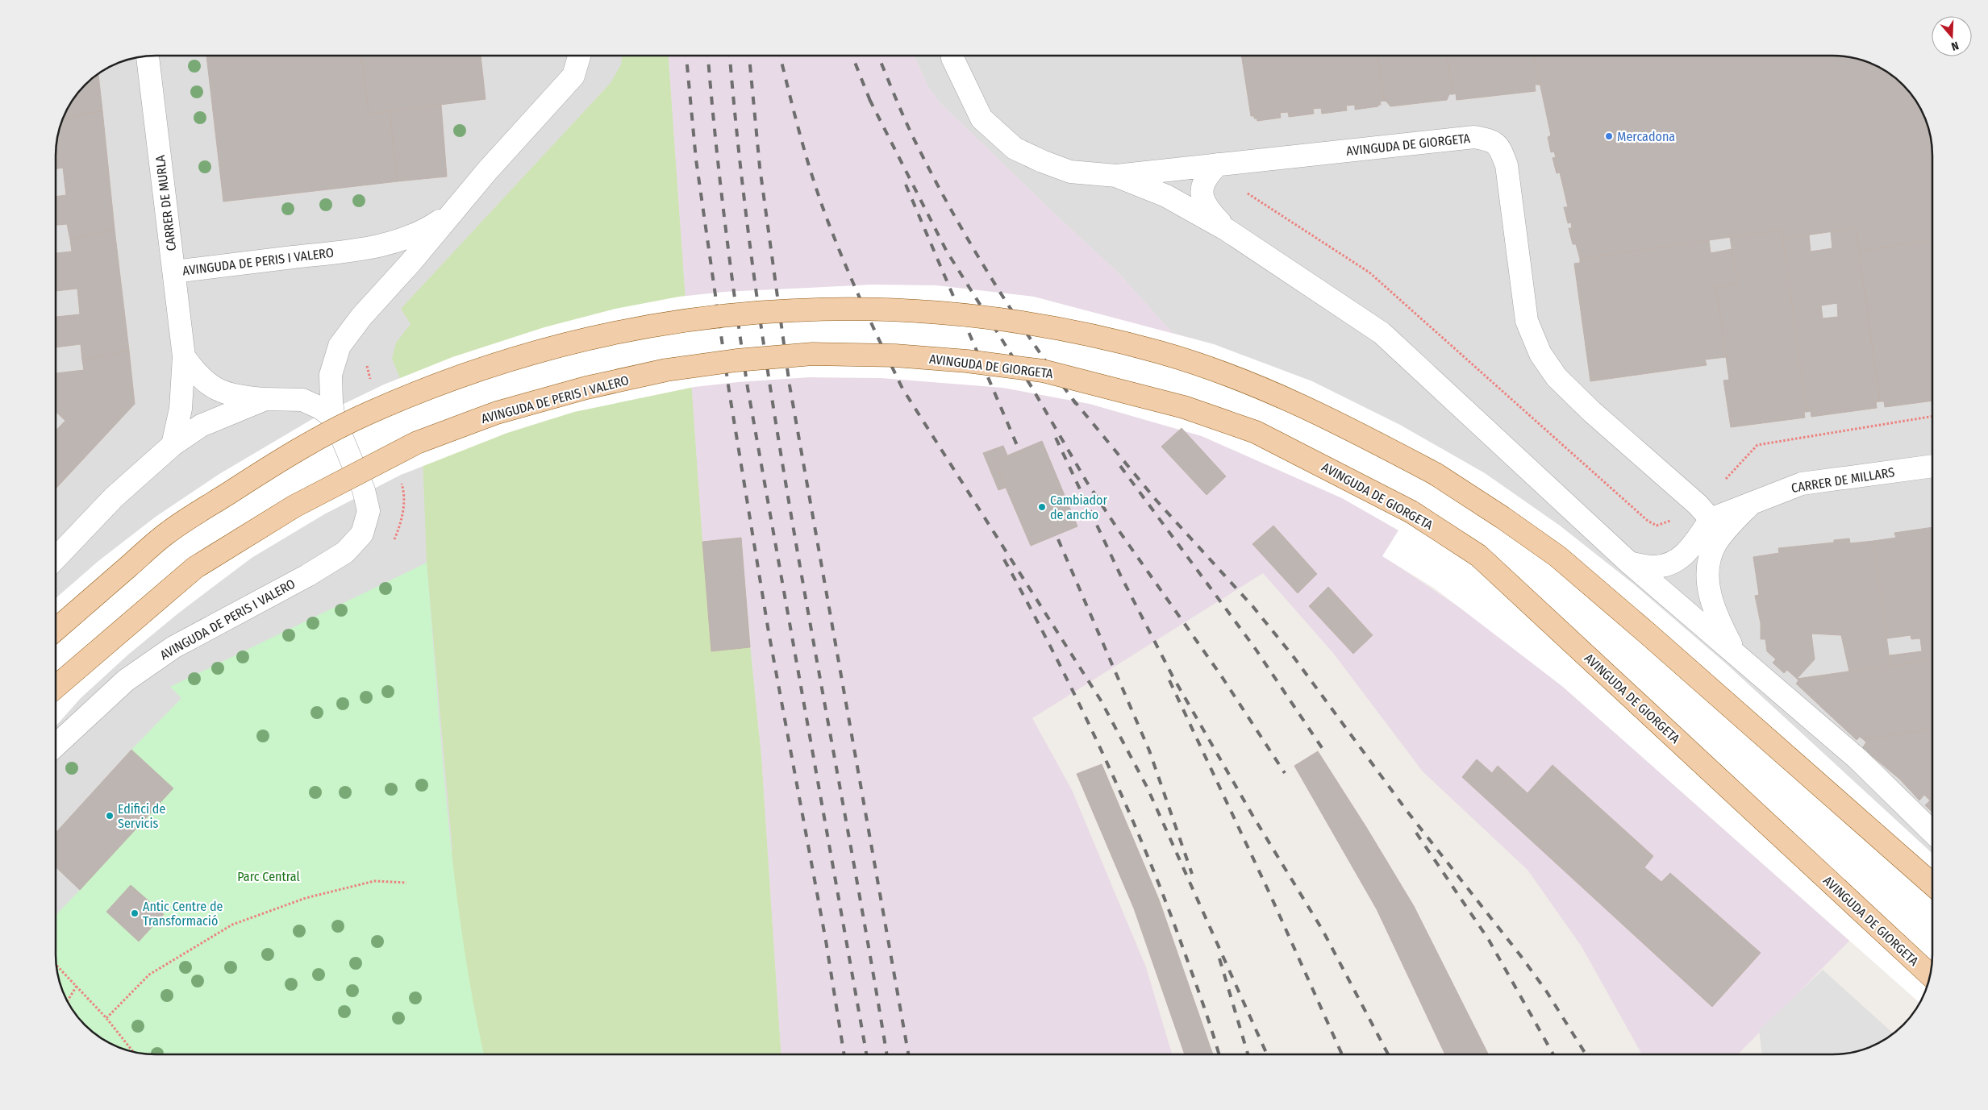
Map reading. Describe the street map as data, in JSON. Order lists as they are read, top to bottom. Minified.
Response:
{"streets":{"main road":["AVINGUDA DE GIORGETA","AVINGUDA DE PERIS I VALERO"],"street":["CARRER DE MURLA","CARRER DE MILLARS"]},"crossings":[["AVINGUDA DE GIORGETA","AVINGUDA DE PERIS I VALERO"],["AVINGUDA DE GIORGETA","CARRER DE MILLARS"],["CARRER DE MURLA","AVINGUDA DE PERIS I VALERO"]],"parks":["Parc Central"],"places":["Mercadona","Cambiador de ancho","Edifici de Servicis","Antic Centre de Transformació"],"north":"bottom"}
